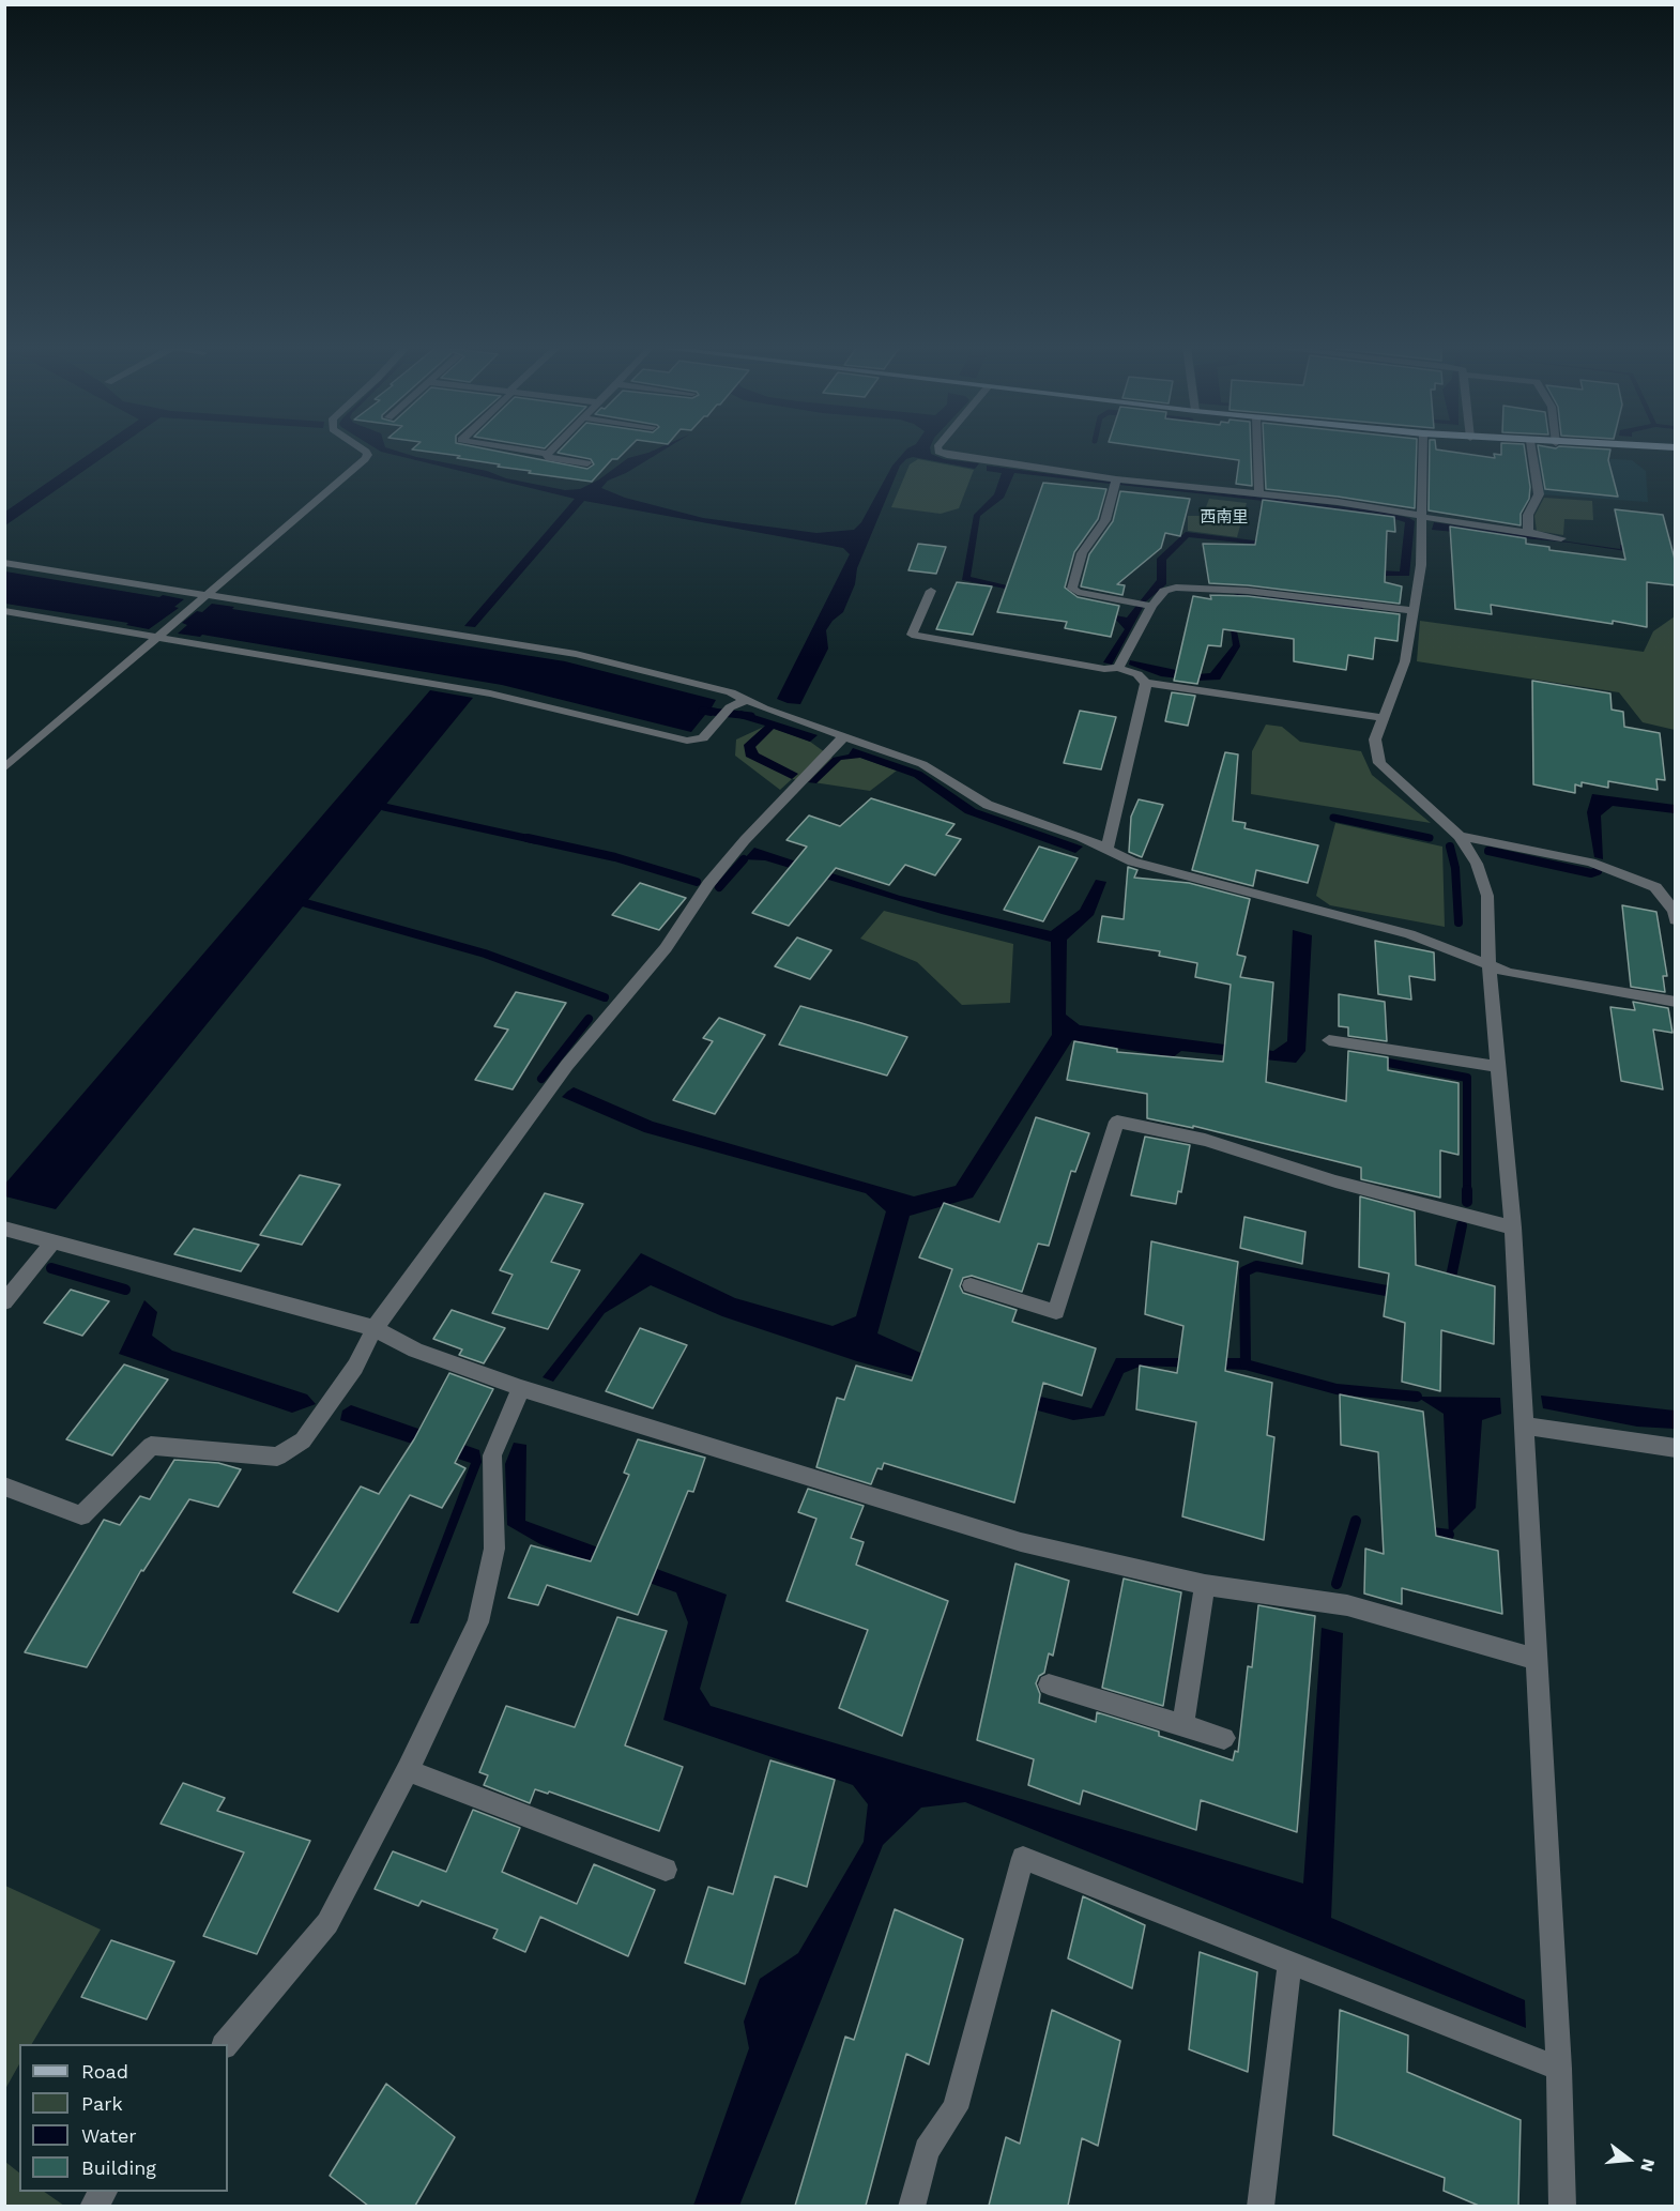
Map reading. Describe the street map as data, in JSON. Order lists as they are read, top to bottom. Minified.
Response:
{"districts":["西南里"],"legend":["Road","Park","Water","Building"],"north":"right"}
